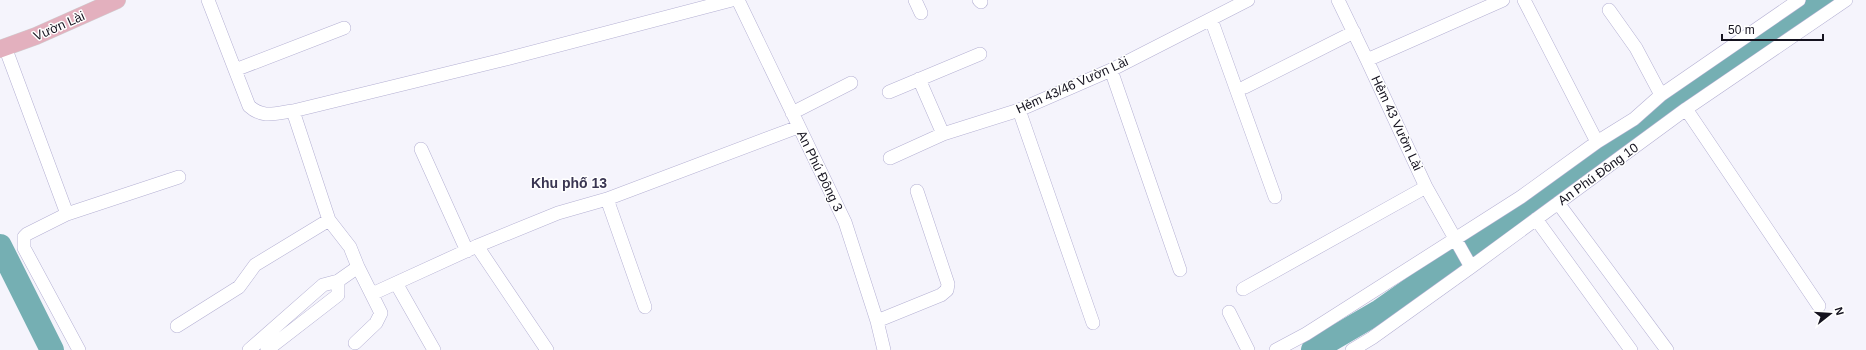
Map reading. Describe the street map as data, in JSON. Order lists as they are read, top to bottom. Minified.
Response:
{"streets":{"main road":["Vườn Lài"],"street":["Hẻm 43/46 Vườn Lài","Hẻm 43 Vườn Lài","An Phú Đông 3","An Phú Đông 10"]},"crossings":[["Hẻm 43 Vườn Lài","An Phú Đông 10"]],"districts":["Khu phố 13"],"scale_bar":"50 m","north":"right"}
